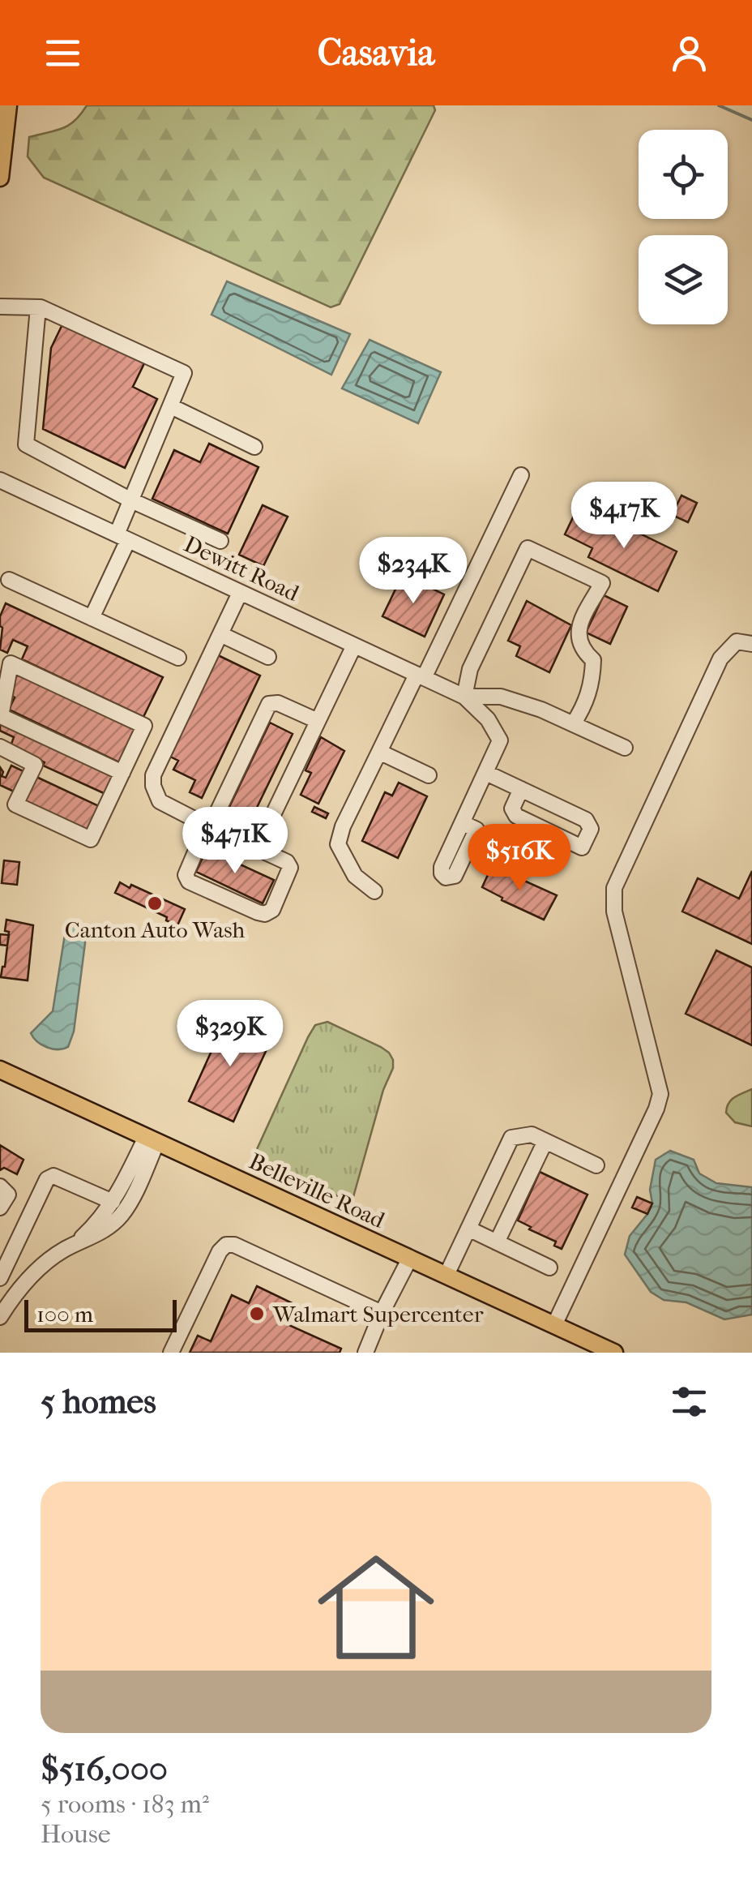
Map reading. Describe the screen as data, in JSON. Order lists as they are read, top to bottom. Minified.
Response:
{"streets":{"main road":["Belleville Road"],"street":["Dewitt Road"]},"places":["Canton Auto Wash","Walmart Supercenter"],"scale_bar":"100 m","page":{"header":"Casavia","price":["$417K","$234K","$471K","$516K","$329K"],"scale":"100 m","heading":"5 homes","list":[{"name":"$516,000","note":"5 rooms · 183 m² · House"}]}}
